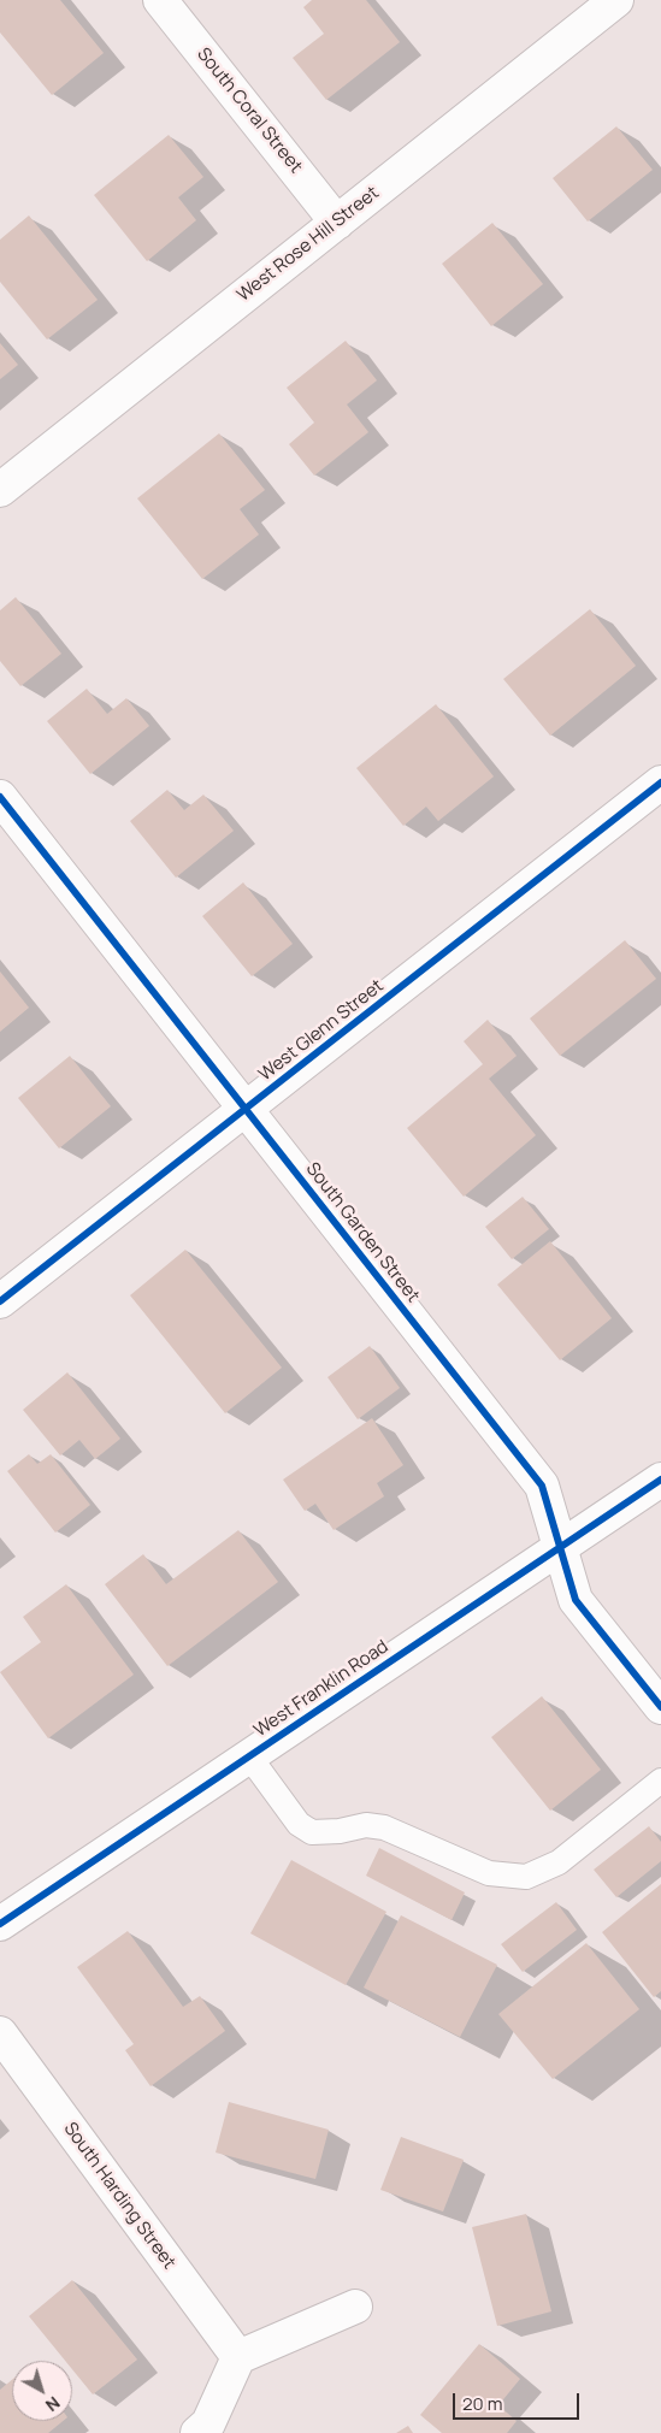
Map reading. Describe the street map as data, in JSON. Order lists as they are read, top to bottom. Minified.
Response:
{"streets":{"street":["South Coral Street","West Rose Hill Street","West Glenn Street","South Garden Street","West Franklin Road","South Harding Street"]},"crossings":[["South Coral Street","West Rose Hill Street"],["West Glenn Street","South Garden Street"],["South Garden Street","West Franklin Road"]],"scale_bar":"20 m","north":"bottom right"}
